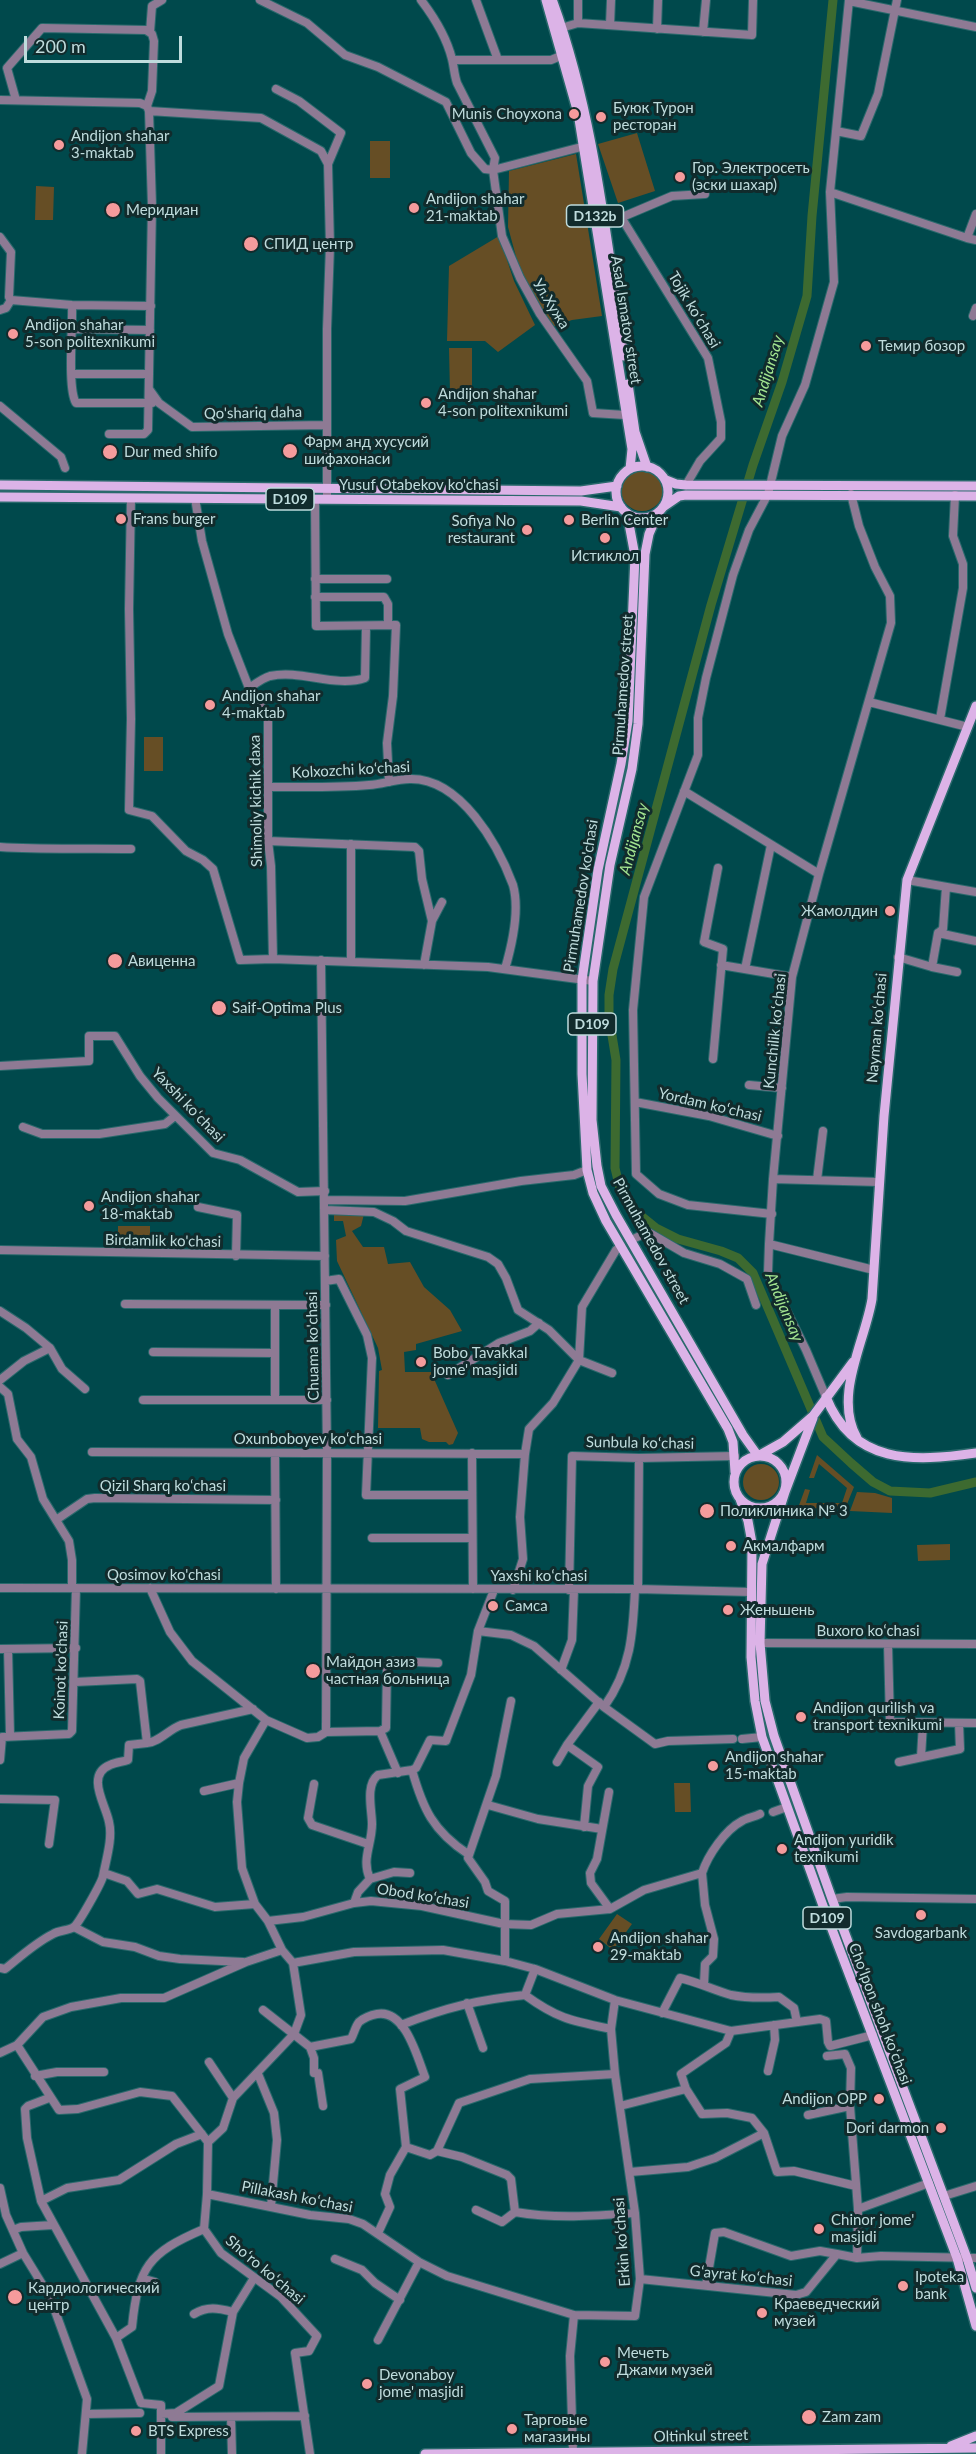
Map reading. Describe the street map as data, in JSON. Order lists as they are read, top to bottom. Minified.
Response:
{"streets":{"main road":["D132b","Asad Ismatov street","Yusuf Otabekov ko'chasi","D109","Pirmuhamedov street","Pirmuhamedov ko'chasi","Nayman koʻchasi","Choʻlpon shoh koʻchasi","Oltinkul street"],"street":["Ул.Хужа","Tojik koʻchasi","Qo'shariq daha","Kolxozchi koʻchasi","Shimoliy kichik daxa","Kunchilik koʻchasi","Yaxshi koʻchasi","Yordam koʻchasi","Birdamlik ko'chasi","Chuama ko'chasi","Oxunboboyev koʻchasi","Sunbula koʻchasi","Qizil Sharq koʻchasi","Qosimov ko'chasi","Buxoro koʻchasi","Koinot ko'chasi","Obod koʻchasi","Pillakash koʻchasi","Erkin koʻchasi","Shoʻro koʻchasi","Gʻayrat koʻchasi"]},"crossings":[["Ул.Хужа","Asad Ismatov street"],["Asad Ismatov street","Yusuf Otabekov ko'chasi"],["Asad Ismatov street","D109"],["Asad Ismatov street","Pirmuhamedov ko'chasi"],["Yusuf Otabekov ko'chasi","D109"],["Yusuf Otabekov ko'chasi","Shimoliy kichik daxa"],["Yusuf Otabekov ko'chasi","Pirmuhamedov ko'chasi"],["D109","Pirmuhamedov street"],["D109","Pirmuhamedov ko'chasi"],["D109","Sunbula koʻchasi"],["D109","Choʻlpon shoh koʻchasi"],["Pirmuhamedov street","Pirmuhamedov ko'chasi"],["Pirmuhamedov street","Choʻlpon shoh koʻchasi"],["Kolxozchi koʻchasi","Shimoliy kichik daxa"],["Pirmuhamedov ko'chasi","Sunbula koʻchasi"],["Kunchilik koʻchasi","Yordam koʻchasi"],["Yaxshi koʻchasi","Chuama ko'chasi"],["Yaxshi koʻchasi","Sunbula koʻchasi"],["Yaxshi koʻchasi","Qosimov ko'chasi"],["Yaxshi koʻchasi","Choʻlpon shoh koʻchasi"],["Birdamlik ko'chasi","Chuama ko'chasi"],["Chuama ko'chasi","Oxunboboyev koʻchasi"],["Chuama ko'chasi","Qosimov ko'chasi"],["Qizil Sharq koʻchasi","Koinot ko'chasi"],["Qosimov ko'chasi","Koinot ko'chasi"],["Buxoro koʻchasi","Choʻlpon shoh koʻchasi"],["Pillakash koʻchasi","Erkin koʻchasi"],["Erkin koʻchasi","Gʻayrat koʻchasi"]],"water":["Andijansay"],"places":["Munis Choyxona","Буюк Турон ресторан","Andijon shahar 3-maktab","Гор. Электросеть (эски шахар)","Andijon shahar 21-maktab","Меридиан","СПИД центр","Andijon shahar 5-son politexnikumi","Темир бозор","Andijon shahar 4-son politexnikumi","Фарм анд хусусий шифахонаси","Dur med shifo","Frans burger","Berlin Center","Sofiya No restaurant","Истиклол","Andijon shahar 4-maktab","Жамолдин","Авиценна","Saif-Optima Plus","Andijon shahar 18-maktab","Bobo Tavakkal jome' masjidi","Поликлиника № 3","Акмалфарм","Самса","Женьшень","Майдон азиз частная больница","Andijon qurilish va transport texnikumi","Andijon shahar 15-maktab","Andijon yuridik texnikumi","Savdogarbank","Andijon shahar 29-maktab","Andijon OPP","Dori darmon","Chinor jome' masjidi","Ipoteka bank","Кардиологический центр","Краеведческий музей","Мечеть Джами музей","Devonaboy jome' masjidi","Zam zam","Тарговые магазины","BTS Express"],"scale_bar":"200 m"}
